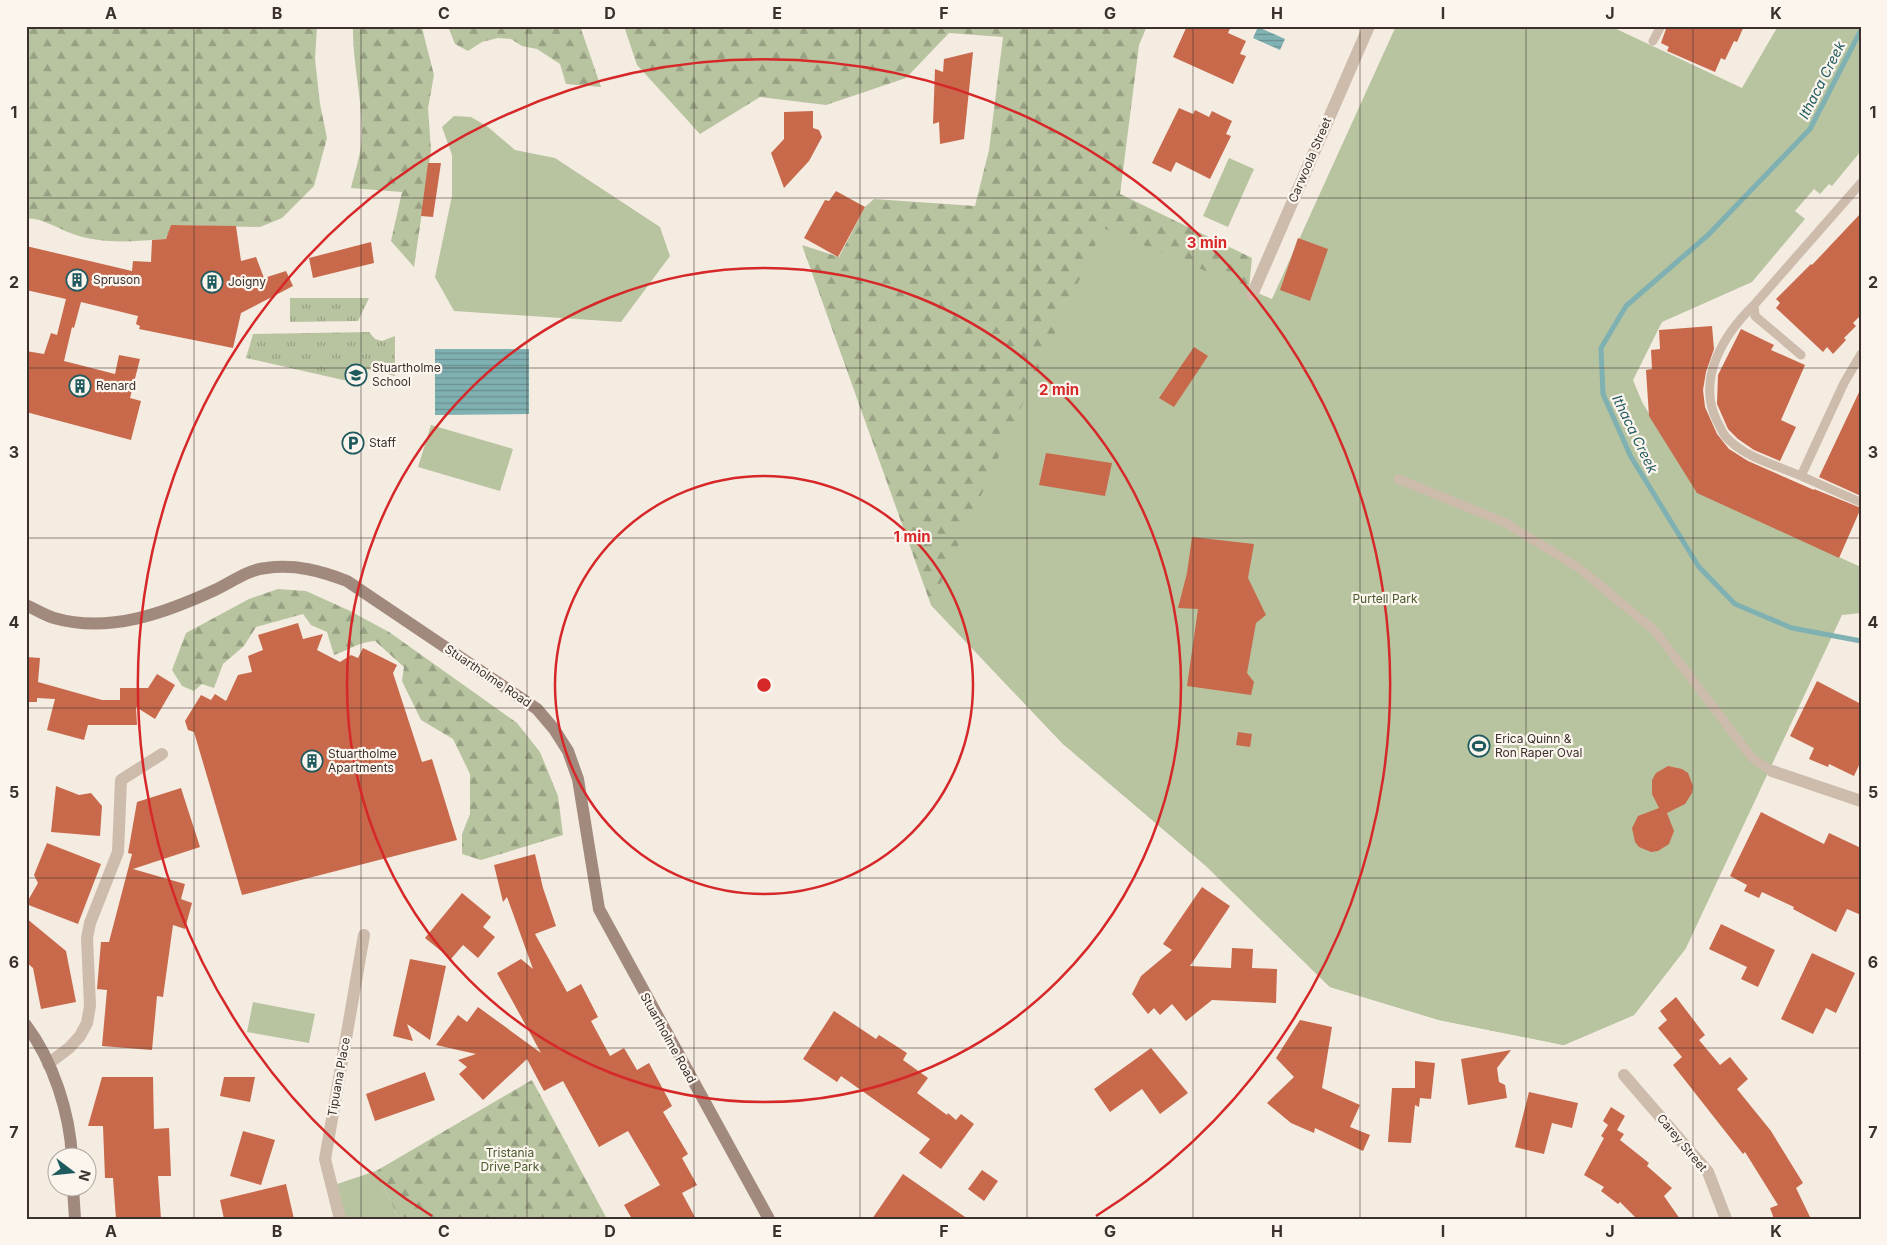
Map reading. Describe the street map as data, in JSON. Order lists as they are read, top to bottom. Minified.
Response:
{"streets":{"main road":["Stuartholme Road"],"street":["Carwoola Street","Tipuana Place","Carey Street"]},"water":["Ithaca Creek"],"parks":["Purtell Park","Tristania Drive Park"],"places":{"building":["Spruson","Joigny","Renard","Stuartholme Apartments"],"school or university":["Stuartholme School"],"parking":["Staff"],"sports":["Erica Quinn & Ron Raper Oval"]},"north":"right","grid":{"columns":["A","B","C","D","E","F","G","H","I","J","K"],"rows":["1","2","3","4","5","6","7"]},"rings":["3 min","2 min","1 min"]}
